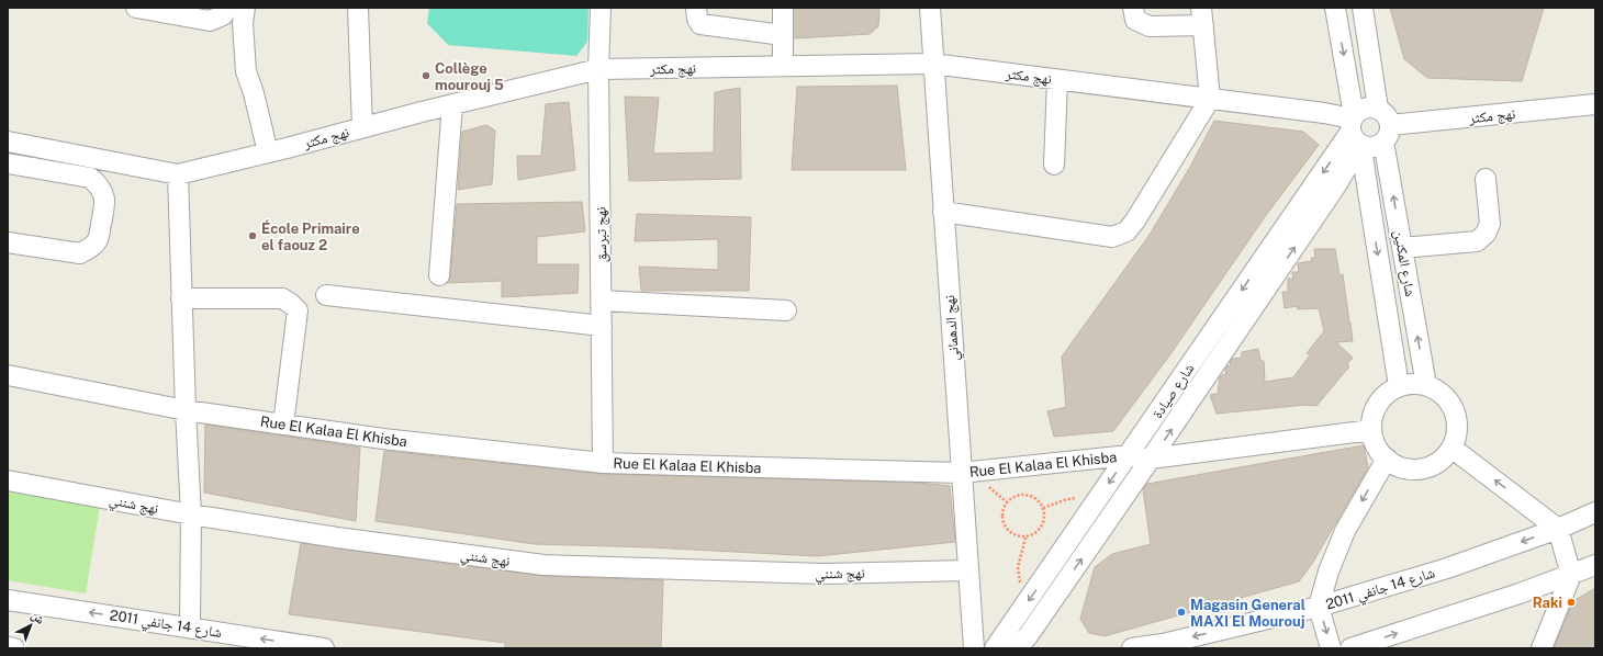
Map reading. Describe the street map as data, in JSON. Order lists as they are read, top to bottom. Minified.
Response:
{"streets":{"street":["نهج مكثر","نهج تبرسق","شارع المكنين","نهج الدهماني","شارع صيادة","Rue El Kalaa El Khisba","نهج شنني","شارع 14 جانفي 2011"]},"crossings":[["نهج مكثر","نهج تبرسق"],["نهج مكثر","شارع المكنين"],["نهج مكثر","نهج الدهماني"],["نهج مكثر","شارع صيادة"],["نهج تبرسق","Rue El Kalaa El Khisba"],["شارع المكنين","شارع صيادة"],["شارع المكنين","Rue El Kalaa El Khisba"],["نهج الدهماني","Rue El Kalaa El Khisba"],["نهج الدهماني","نهج شنني"],["شارع صيادة","Rue El Kalaa El Khisba"]],"places":["Collège mourouj 5","École Primaire el faouz 2","Raki","Magasin General MAXI El Mourouj"],"north":"top right"}
